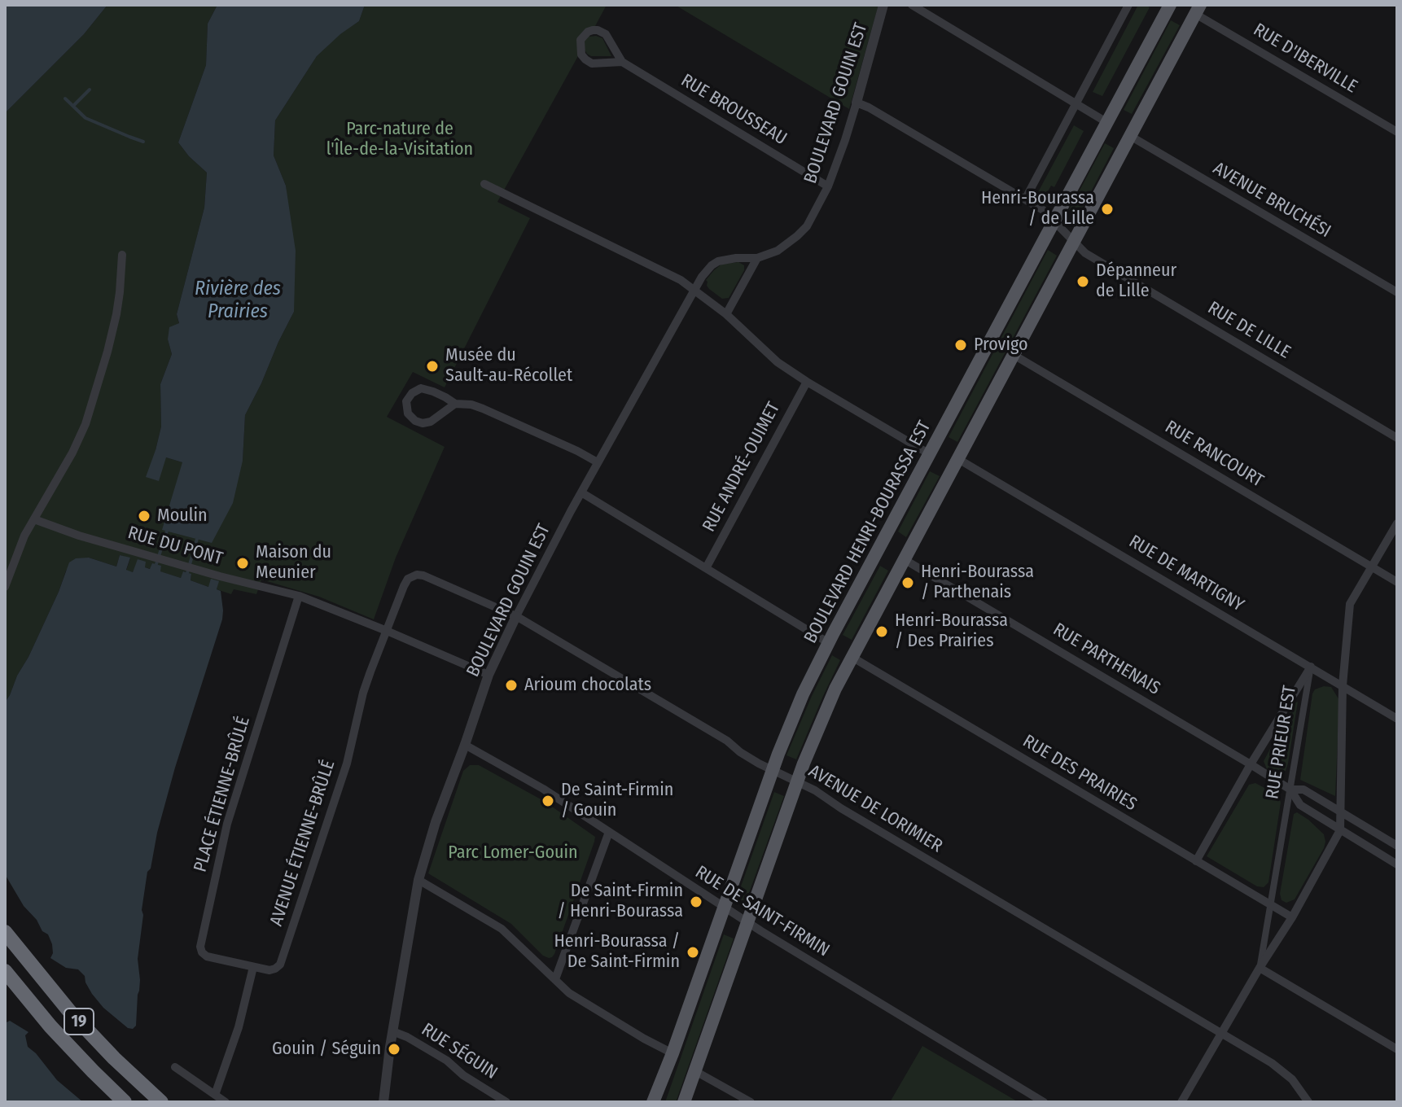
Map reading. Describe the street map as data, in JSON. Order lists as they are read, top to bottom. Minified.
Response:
{"streets":{"highway":["19"],"main road":["BOULEVARD HENRI-BOURASSA EST"],"street":["RUE D'IBERVILLE","BOULEVARD GOUIN EST","RUE BROUSSEAU","AVENUE BRUCHÉSI","RUE DE LILLE","RUE RANCOURT","RUE ANDRÉ-OUIMET","RUE DU PONT","RUE DE MARTIGNY","RUE PARTHENAIS","RUE PRIEUR EST","RUE DES PRAIRIES","PLACE ÉTIENNE-BRÛLÉ","AVENUE DE LORIMIER","AVENUE ÉTIENNE-BRÛLÉ","RUE DE SAINT-FIRMIN","RUE SÉGUIN"]},"crossings":[["BOULEVARD GOUIN EST","RUE BROUSSEAU"],["BOULEVARD GOUIN EST","RUE DE LILLE"],["BOULEVARD GOUIN EST","RUE DU PONT"],["BOULEVARD GOUIN EST","AVENUE DE LORIMIER"],["BOULEVARD GOUIN EST","RUE DE SAINT-FIRMIN"],["BOULEVARD GOUIN EST","RUE SÉGUIN"],["RUE DE LILLE","BOULEVARD HENRI-BOURASSA EST"],["RUE RANCOURT","RUE PRIEUR EST"],["BOULEVARD HENRI-BOURASSA EST","AVENUE DE LORIMIER"],["BOULEVARD HENRI-BOURASSA EST","RUE DE SAINT-FIRMIN"],["RUE DU PONT","PLACE ÉTIENNE-BRÛLÉ"],["RUE DU PONT","AVENUE ÉTIENNE-BRÛLÉ"],["RUE DE MARTIGNY","RUE PRIEUR EST"],["RUE PARTHENAIS","RUE PRIEUR EST"],["RUE PRIEUR EST","RUE DES PRAIRIES"],["RUE PRIEUR EST","AVENUE DE LORIMIER"],["PLACE ÉTIENNE-BRÛLÉ","AVENUE ÉTIENNE-BRÛLÉ"],["AVENUE DE LORIMIER","AVENUE ÉTIENNE-BRÛLÉ"]],"water":["Rivière des Prairies"],"parks":["Parc-nature de l'Île-de-la-Visitation","Parc Lomer-Gouin"],"places":["Henri-Bourassa / de Lille","Dépanneur de Lille","Provigo","Musée du Sault-au-Récollet","Moulin","Maison du Meunier","Henri-Bourassa / Parthenais","Henri-Bourassa / Des Prairies","Arioum chocolats","De Saint-Firmin / Gouin","De Saint-Firmin / Henri-Bourassa","Henri-Bourassa / De Saint-Firmin","Gouin / Séguin"]}
